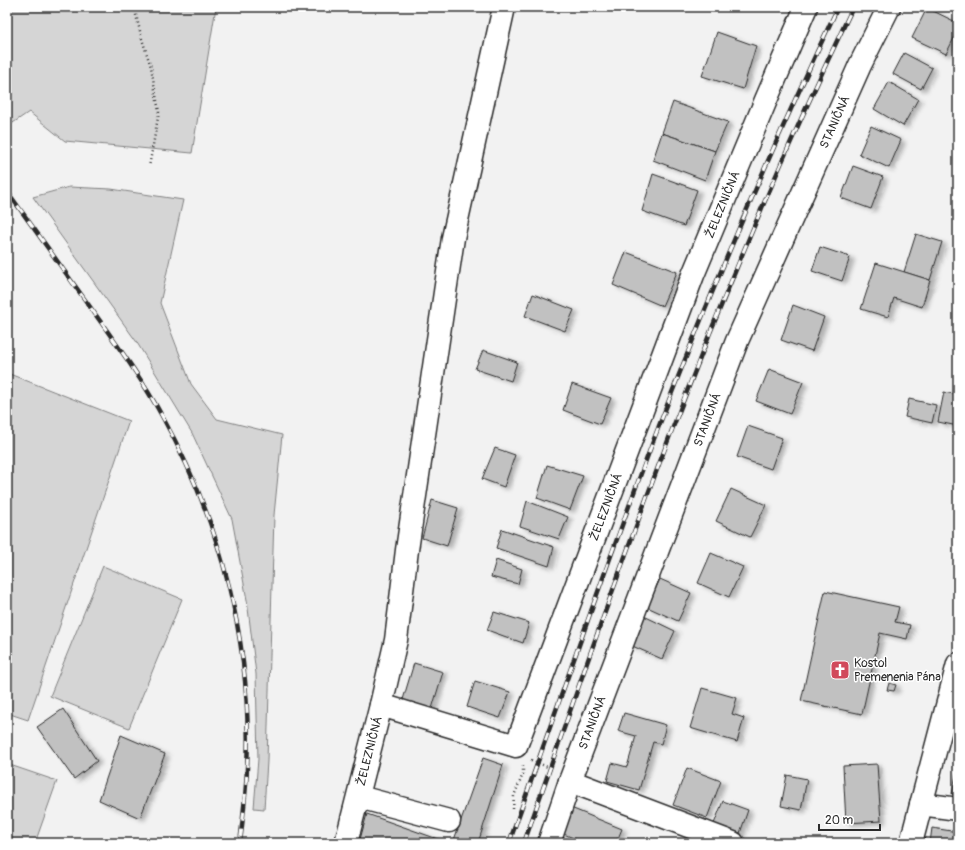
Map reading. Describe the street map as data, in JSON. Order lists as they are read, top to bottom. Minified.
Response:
{"streets":{"street":["STANIČNÁ","ŽELEZNIČNÁ"]},"places":{"church":["Kostol Premenenia Pána"]},"scale_bar":"20 m"}
